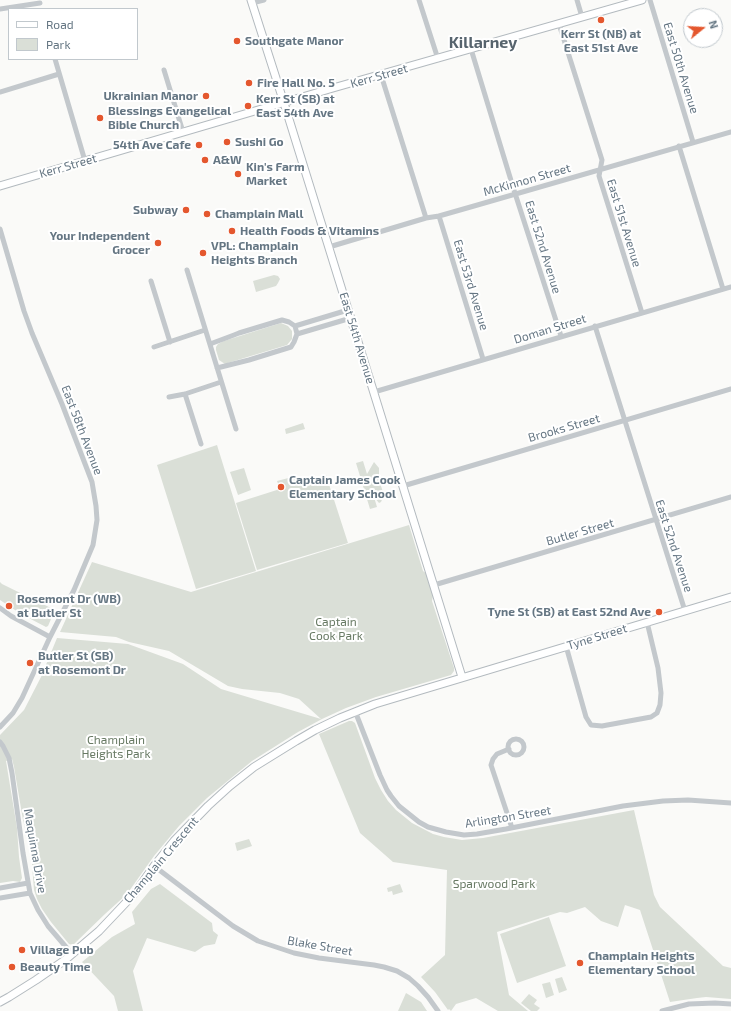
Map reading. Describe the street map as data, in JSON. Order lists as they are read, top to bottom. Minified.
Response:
{"streets":{"street":["East 50th Avenue","Kerr Street","McKinnon Street","East 51st Avenue","East 52nd Avenue","East 53rd Avenue","Doman Street","East 54th Avenue","Brooks Street","East 58th Avenue","Butler Street","Tyne Street","Arlington Street","Maquinna Drive","Champlain Crescent","Blake Street"]},"crossings":[["East 50th Avenue","McKinnon Street"],["Kerr Street","East 51st Avenue"],["Kerr Street","East 52nd Avenue"],["Kerr Street","East 54th Avenue"],["McKinnon Street","East 51st Avenue"],["McKinnon Street","East 52nd Avenue"],["McKinnon Street","East 53rd Avenue"],["McKinnon Street","East 54th Avenue"],["East 51st Avenue","Doman Street"],["East 52nd Avenue","Doman Street"],["East 52nd Avenue","Brooks Street"],["East 52nd Avenue","Butler Street"],["East 52nd Avenue","Tyne Street"],["East 53rd Avenue","Doman Street"],["Doman Street","East 54th Avenue"],["East 54th Avenue","Brooks Street"],["East 54th Avenue","Butler Street"],["East 54th Avenue","Tyne Street"],["East 54th Avenue","Champlain Crescent"],["Tyne Street","Champlain Crescent"],["Arlington Street","Champlain Crescent"],["Maquinna Drive","Champlain Crescent"],["Champlain Crescent","Blake Street"]],"districts":["Killarney"],"parks":["Captain Cook Park","Champlain Heights Park","Sparwood Park"],"places":["Kerr St (NB) at East 51st Ave","Southgate Manor","Fire Hall No. 5","Ukrainian Manor","Kerr St (SB) at East 54th Ave","Blessings Evangelical Bible Church","Sushi Go","54th Ave Cafe","A&W","Kin's Farm Market","Subway","Champlain Mall","Health Foods & Vitamins","Your Independent Grocer","VPL: Champlain Heights Branch","Captain James Cook Elementary School","Rosemont Dr (WB) at Butler St","Tyne St (SB) at East 52nd Ave","Butler St (SB) at Rosemont Dr","Village Pub","Champlain Heights Elementary School","Beauty Time"],"legend":["Road","Park"],"north":"right"}
